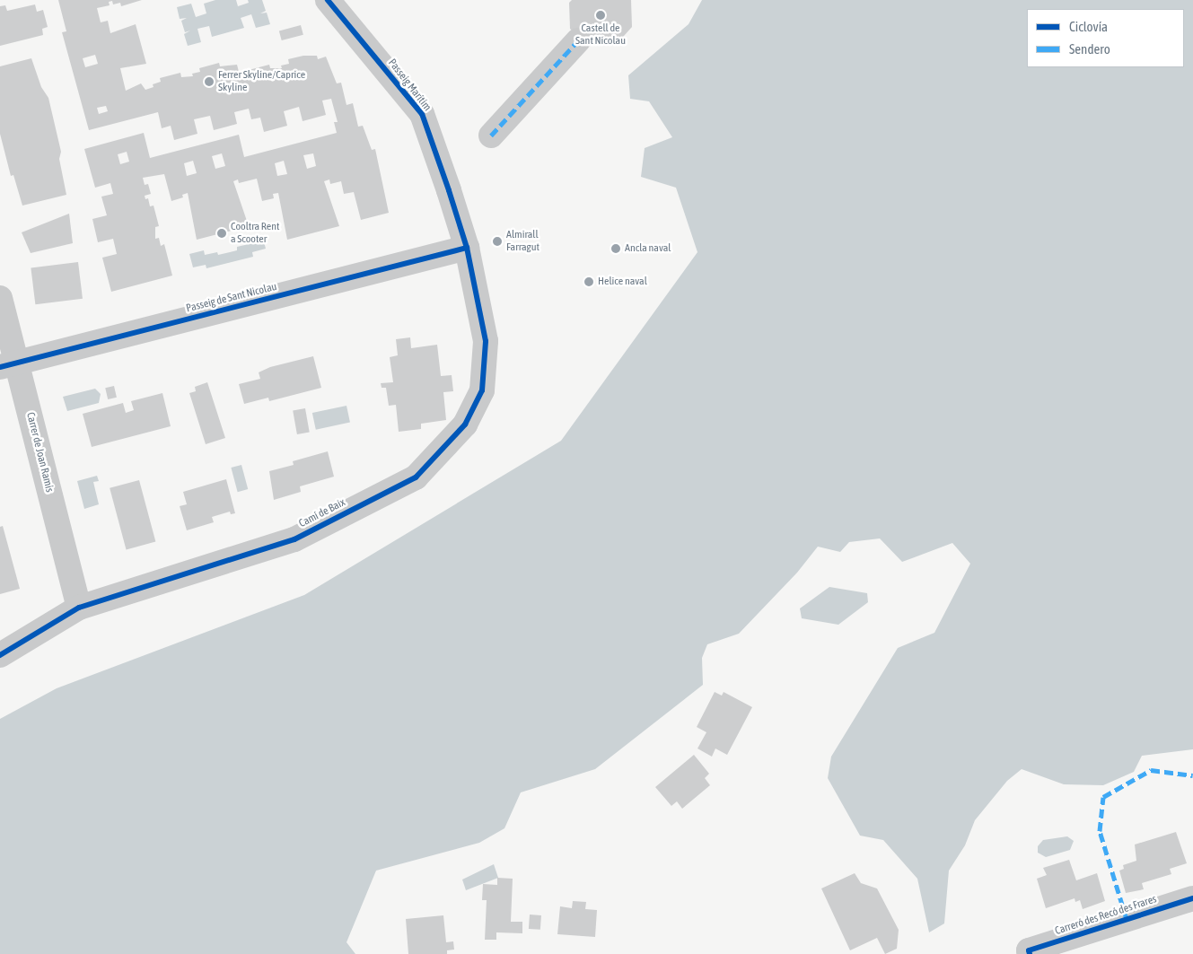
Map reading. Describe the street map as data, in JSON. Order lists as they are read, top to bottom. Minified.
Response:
{"streets":{"street":["Passeig Marítim","Passeig de Sant Nicolau","Carrer de Joan Ramis","Camí de Baix","Carreró des Recó des Frares"]},"crossings":[["Passeig Marítim","Passeig de Sant Nicolau"],["Passeig Marítim","Camí de Baix"],["Passeig de Sant Nicolau","Carrer de Joan Ramis"],["Passeig de Sant Nicolau","Camí de Baix"],["Carrer de Joan Ramis","Camí de Baix"]],"places":["Castell de Sant Nicolau","Ferrer Skyline/Caprice Skyline","Cooltra Rent a Scooter","Almirall Farragut","Ancla naval","Helice naval"],"legend":["Ciclovía","Sendero"]}
